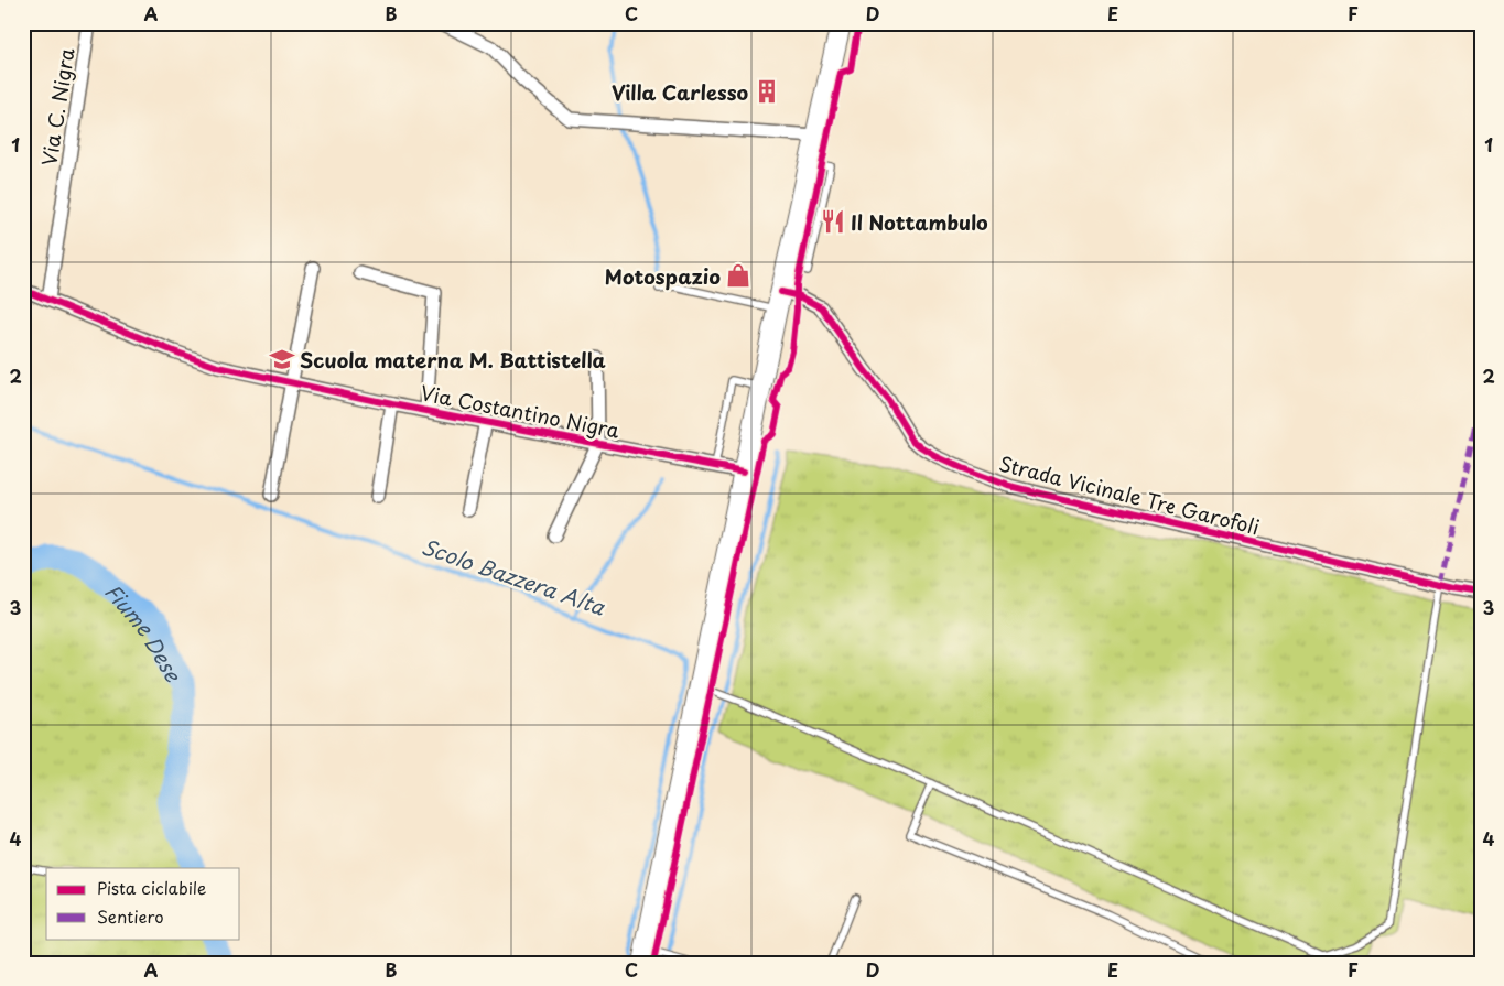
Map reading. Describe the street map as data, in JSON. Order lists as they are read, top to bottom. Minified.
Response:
{"streets":{"street":["Via C. Nigra","Via Costantino Nigra","Strada Vicinale Tre Garofoli"]},"crossings":[["Via C. Nigra","Via Costantino Nigra"]],"water":["Scolo Bazzera Alta","Fiume Dese"],"places":{"building":["Villa Carlesso"],"restaurant":["Il Nottambulo"],"shop":["Motospazio"],"school or university":["Scuola materna M. Battistella"]},"legend":["Pista ciclabile","Sentiero"],"grid":{"columns":["A","B","C","D","E","F"],"rows":["1","2","3","4"]}}
